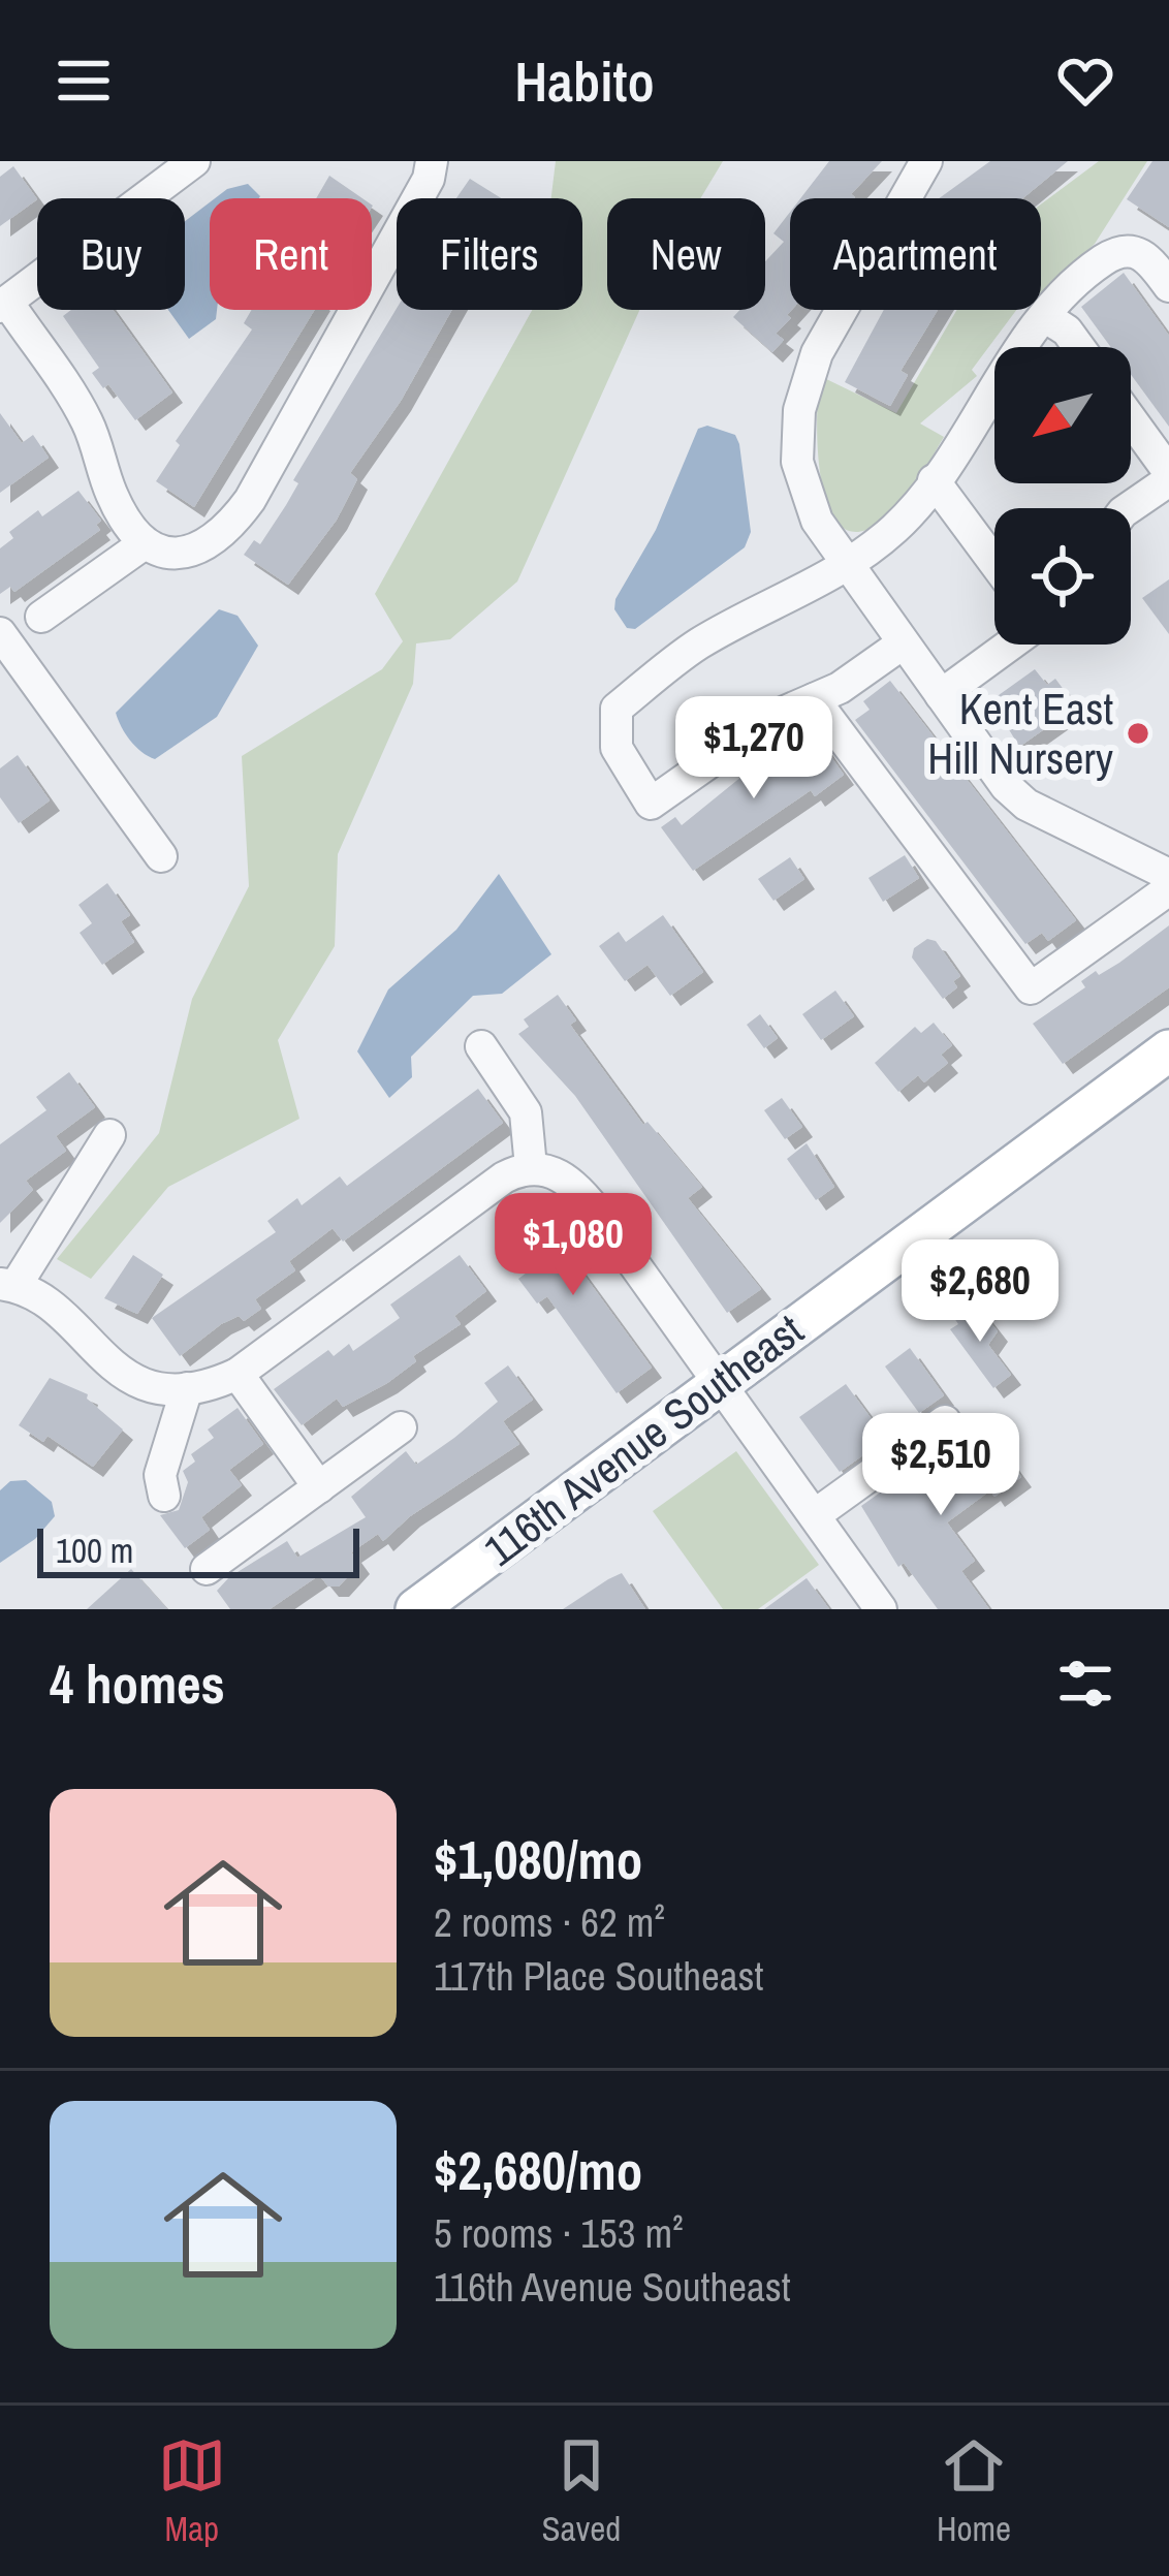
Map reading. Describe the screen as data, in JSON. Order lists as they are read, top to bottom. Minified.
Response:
{"streets":{"main road":["116th Avenue Southeast"]},"places":["Kent East Hill Nursery"],"scale_bar":"100 m","north":"bottom left","page":{"header":"Habito","chip":["Buy","Rent","Filters","New","Apartment"],"price":["$1,270","$1,080","$2,680","$2,510"],"scale":"100 m","heading":"4 homes","list":[{"name":"$1,080/mo","note":"2 rooms · 62 m² · 117th Place Southeast"},{"name":"$2,680/mo","note":"5 rooms · 153 m² · 116th Avenue Southeast"}],"tabs":["Map","Saved","Home"]}}
